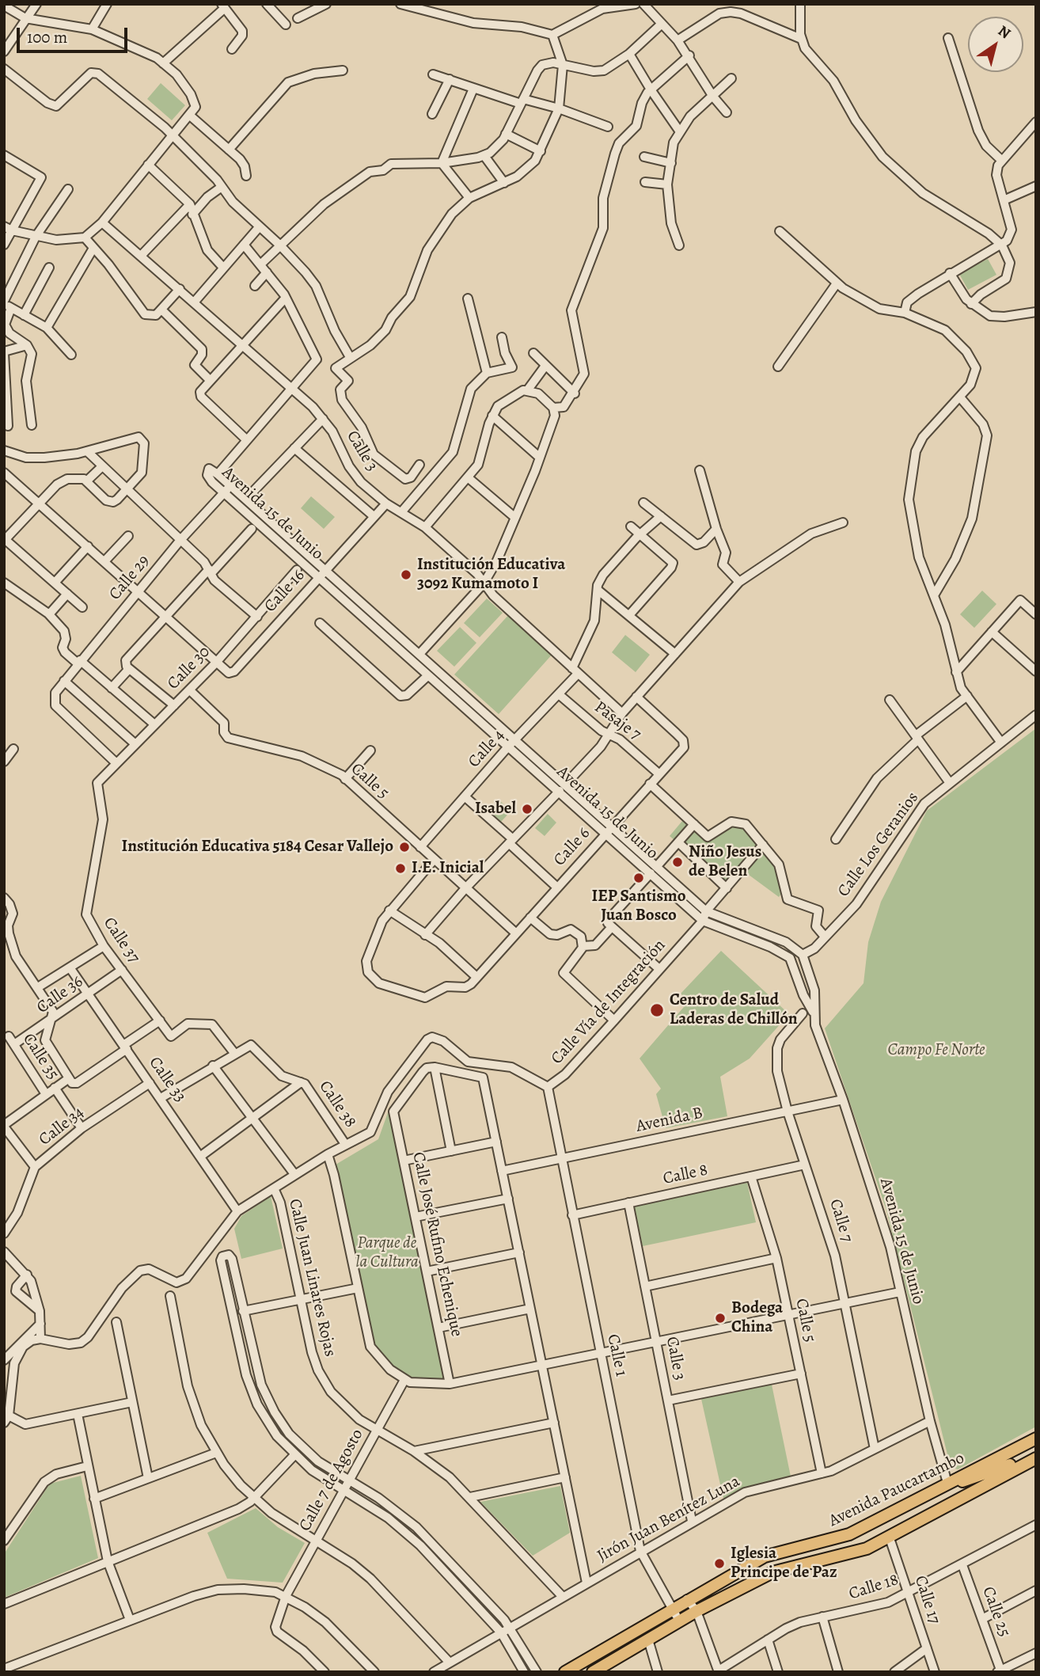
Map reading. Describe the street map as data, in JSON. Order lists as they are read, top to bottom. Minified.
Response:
{"streets":{"main road":["Avenida Paucartambo"],"street":["Calle 3","Avenida 15 de Junio","Calle 29","Calle 16","Calle 30","Pasaje 7","Calle 4","Calle 5","Calle Los Geranios","Calle 6","Calle 37","Calle 36","Calle Vía de Integración","Calle 35","Calle 33","Calle 38","Avenida B","Calle 34","Calle 8","Calle 7","Calle José Rufino Echenique","Calle Juan Linares Rojas","Calle 1","Calle 7 de Agosto","Jirón Juan Benítez Luna","Calle 18","Calle 17","Calle 25"]},"crossings":[["Calle 3","Calle 16"],["Calle 3","Calle 4"],["Calle 3","Calle 8"],["Calle 3","Jirón Juan Benítez Luna"],["Avenida 15 de Junio","Calle 29"],["Avenida 15 de Junio","Calle 16"],["Avenida 15 de Junio","Calle 4"],["Avenida 15 de Junio","Calle Los Geranios"],["Avenida 15 de Junio","Calle 6"],["Avenida 15 de Junio","Calle Vía de Integración"],["Avenida 15 de Junio","Avenida B"],["Avenida 15 de Junio","Avenida Paucartambo"],["Avenida 15 de Junio","Jirón Juan Benítez Luna"],["Calle 29","Calle 30"],["Calle 16","Calle 30"],["Calle 30","Calle 5"],["Calle 30","Calle 37"],["Pasaje 7","Calle 4"],["Pasaje 7","Calle 6"],["Calle 4","Calle 5"],["Calle 5","Calle 6"],["Calle 5","Calle 8"],["Calle 5","Jirón Juan Benítez Luna"],["Calle 37","Calle 36"],["Calle 37","Calle 38"],["Calle 36","Calle 35"],["Calle 36","Calle 33"],["Calle Vía de Integración","Calle 33"],["Calle Vía de Integración","Calle 38"],["Calle Vía de Integración","Calle Juan Linares Rojas"],["Calle Vía de Integración","Calle 1"],["Calle 35","Calle 34"],["Calle 33","Calle 34"],["Avenida B","Calle 7"],["Avenida B","Calle 1"],["Calle 8","Calle 7"],["Calle 8","Calle 1"],["Calle 7","Jirón Juan Benítez Luna"],["Calle Juan Linares Rojas","Calle 7 de Agosto"],["Calle Juan Linares Rojas","Jirón Juan Benítez Luna"],["Calle 1","Avenida Paucartambo"],["Calle 1","Jirón Juan Benítez Luna"],["Calle 18","Calle 17"],["Calle 18","Calle 25"]],"parks":["Campo Fe Norte","Parque de la Cultura"],"places":["Institución Educativa 3092 Kumamoto I","Isabel","Institución Educativa 5184 Cesar Vallejo","Niño Jesus de Belen","I.E. Inicial","IEP Santismo Juan Bosco","Centro de Salud Laderas de Chillón","Bodega China","Iglesia Principe de Paz"],"scale_bar":"100 m","north":"top right"}
